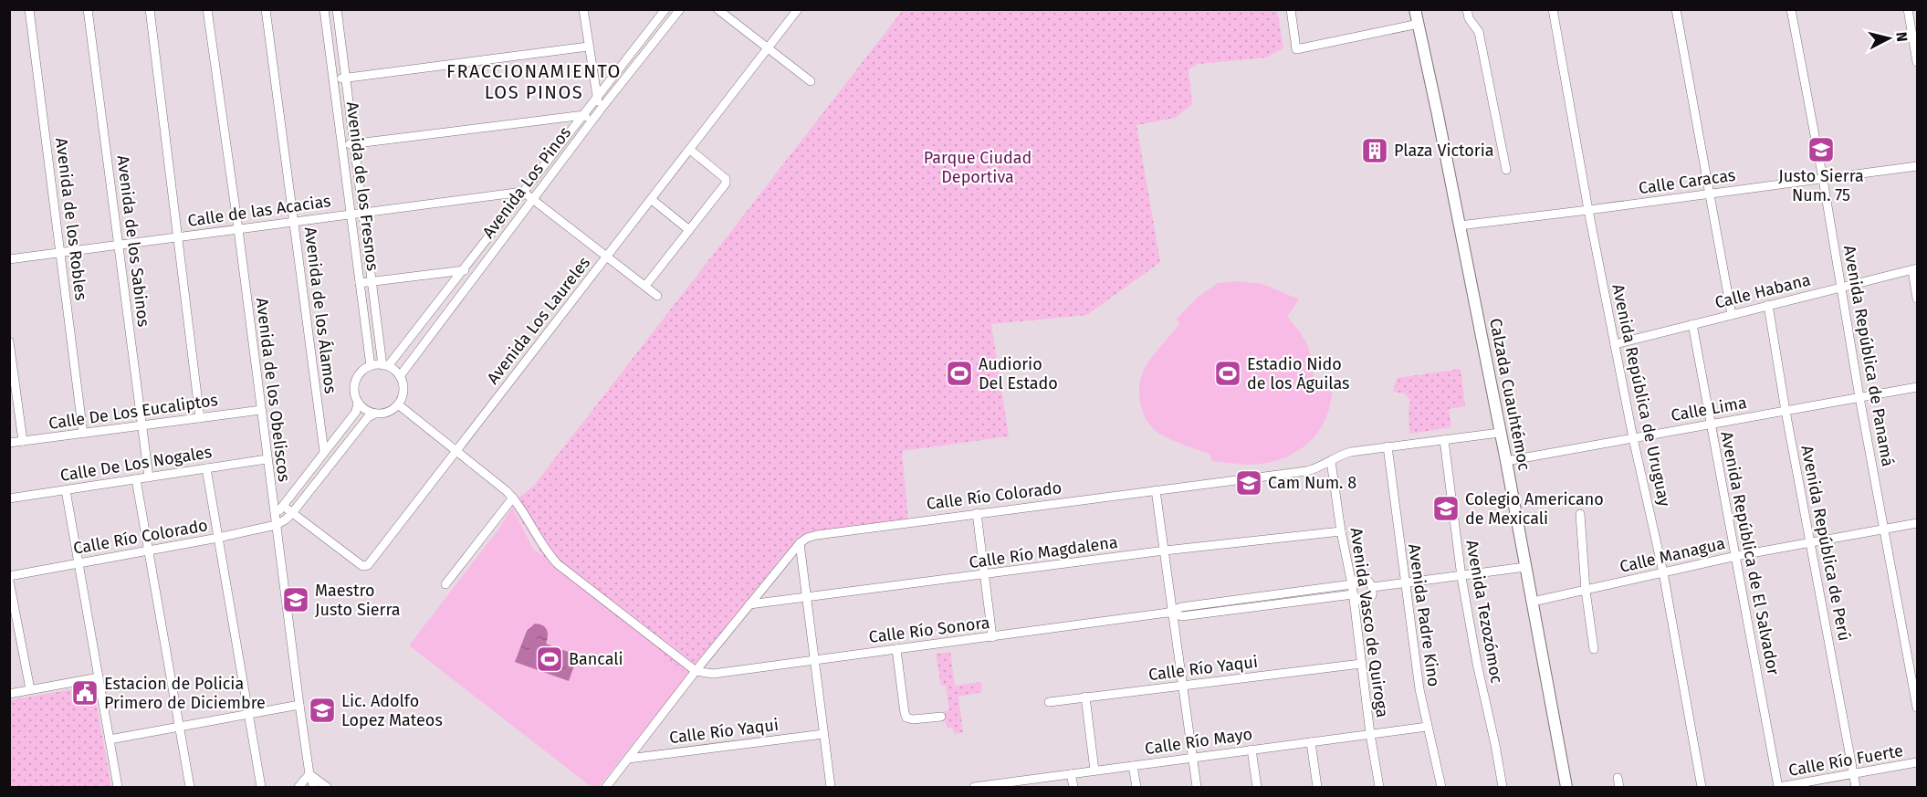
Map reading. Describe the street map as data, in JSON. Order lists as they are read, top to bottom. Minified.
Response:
{"streets":{"main road":["Calzada Cuauhtémoc"],"street":["Calle Caracas","Avenida Los Pinos","Avenida de los Fresnos","Calle de las Acacias","Avenida de los Robles","Avenida de los Sabinos","Calle Habana","Avenida de los Álamos","Avenida Los Laureles","Avenida República de Panamá","Avenida de los Obeliscos","Avenida República de Uruguay","Calle Lima","Calle De Los Eucaliptos","Calle De Los Nogales","Calle Río Colorado","Avenida República de Perú","Calle Río Magdalena","Avenida República de El Salvador","Calle Managua","Avenida Tezozómoc","Avenida Padre Kino","Avenida Vasco de Quiroga","Calle Río Sonora","Calle Río Yaqui","Calle Río Mayo","Calle Río Fuerte"]},"crossings":[["Calle Caracas","Avenida República de Panamá"],["Calle Caracas","Calzada Cuauhtémoc"],["Calle Caracas","Avenida República de Uruguay"],["Avenida Los Pinos","Avenida de los Fresnos"],["Avenida Los Pinos","Calle de las Acacias"],["Avenida de los Fresnos","Calle de las Acacias"],["Calle de las Acacias","Avenida de los Robles"],["Calle de las Acacias","Avenida de los Sabinos"],["Calle de las Acacias","Avenida de los Álamos"],["Calle de las Acacias","Avenida de los Obeliscos"],["Avenida de los Robles","Calle De Los Eucaliptos"],["Avenida de los Sabinos","Calle De Los Eucaliptos"],["Avenida de los Sabinos","Calle De Los Nogales"],["Calle Habana","Avenida República de Panamá"],["Calle Habana","Avenida República de Uruguay"],["Calle Habana","Avenida República de Perú"],["Calle Habana","Avenida República de El Salvador"],["Avenida República de Panamá","Calle Lima"],["Avenida República de Panamá","Calle Managua"],["Avenida de los Obeliscos","Calle De Los Eucaliptos"],["Avenida de los Obeliscos","Calle De Los Nogales"],["Avenida de los Obeliscos","Calle Río Colorado"],["Calzada Cuauhtémoc","Calle Lima"],["Calzada Cuauhtémoc","Calle Río Colorado"],["Calzada Cuauhtémoc","Calle Managua"],["Calzada Cuauhtémoc","Calle Río Sonora"],["Avenida República de Uruguay","Calle Lima"],["Avenida República de Uruguay","Calle Managua"],["Calle Lima","Avenida República de Perú"],["Calle Lima","Avenida República de El Salvador"],["Calle Río Colorado","Avenida Tezozómoc"],["Calle Río Colorado","Avenida Padre Kino"],["Calle Río Colorado","Avenida Vasco de Quiroga"],["Avenida República de Perú","Calle Managua"],["Avenida República de Perú","Calle Río Fuerte"],["Calle Río Magdalena","Avenida Vasco de Quiroga"],["Avenida República de El Salvador","Calle Managua"],["Avenida República de El Salvador","Calle Río Fuerte"],["Avenida Tezozómoc","Calle Río Sonora"],["Avenida Padre Kino","Calle Río Sonora"],["Avenida Padre Kino","Calle Río Mayo"],["Avenida Vasco de Quiroga","Calle Río Sonora"],["Avenida Vasco de Quiroga","Calle Río Yaqui"],["Avenida Vasco de Quiroga","Calle Río Mayo"]],"districts":["FRACCIONAMIENTO LOS PINOS"],"parks":["Parque Ciudad Deportiva"],"places":{"school or university":["Justo Sierra Num. 75","Cam Num. 8","Colegio Americano de Mexicali","Maestro Justo Sierra","Lic. Adolfo Lopez Mateos"],"building":["Plaza Victoria"],"sports":["Audiorio Del Estado","Estadio Nido de los Águilas","Bancali"],"public building":["Estacion de Policia Primero de Diciembre"]},"north":"right"}
